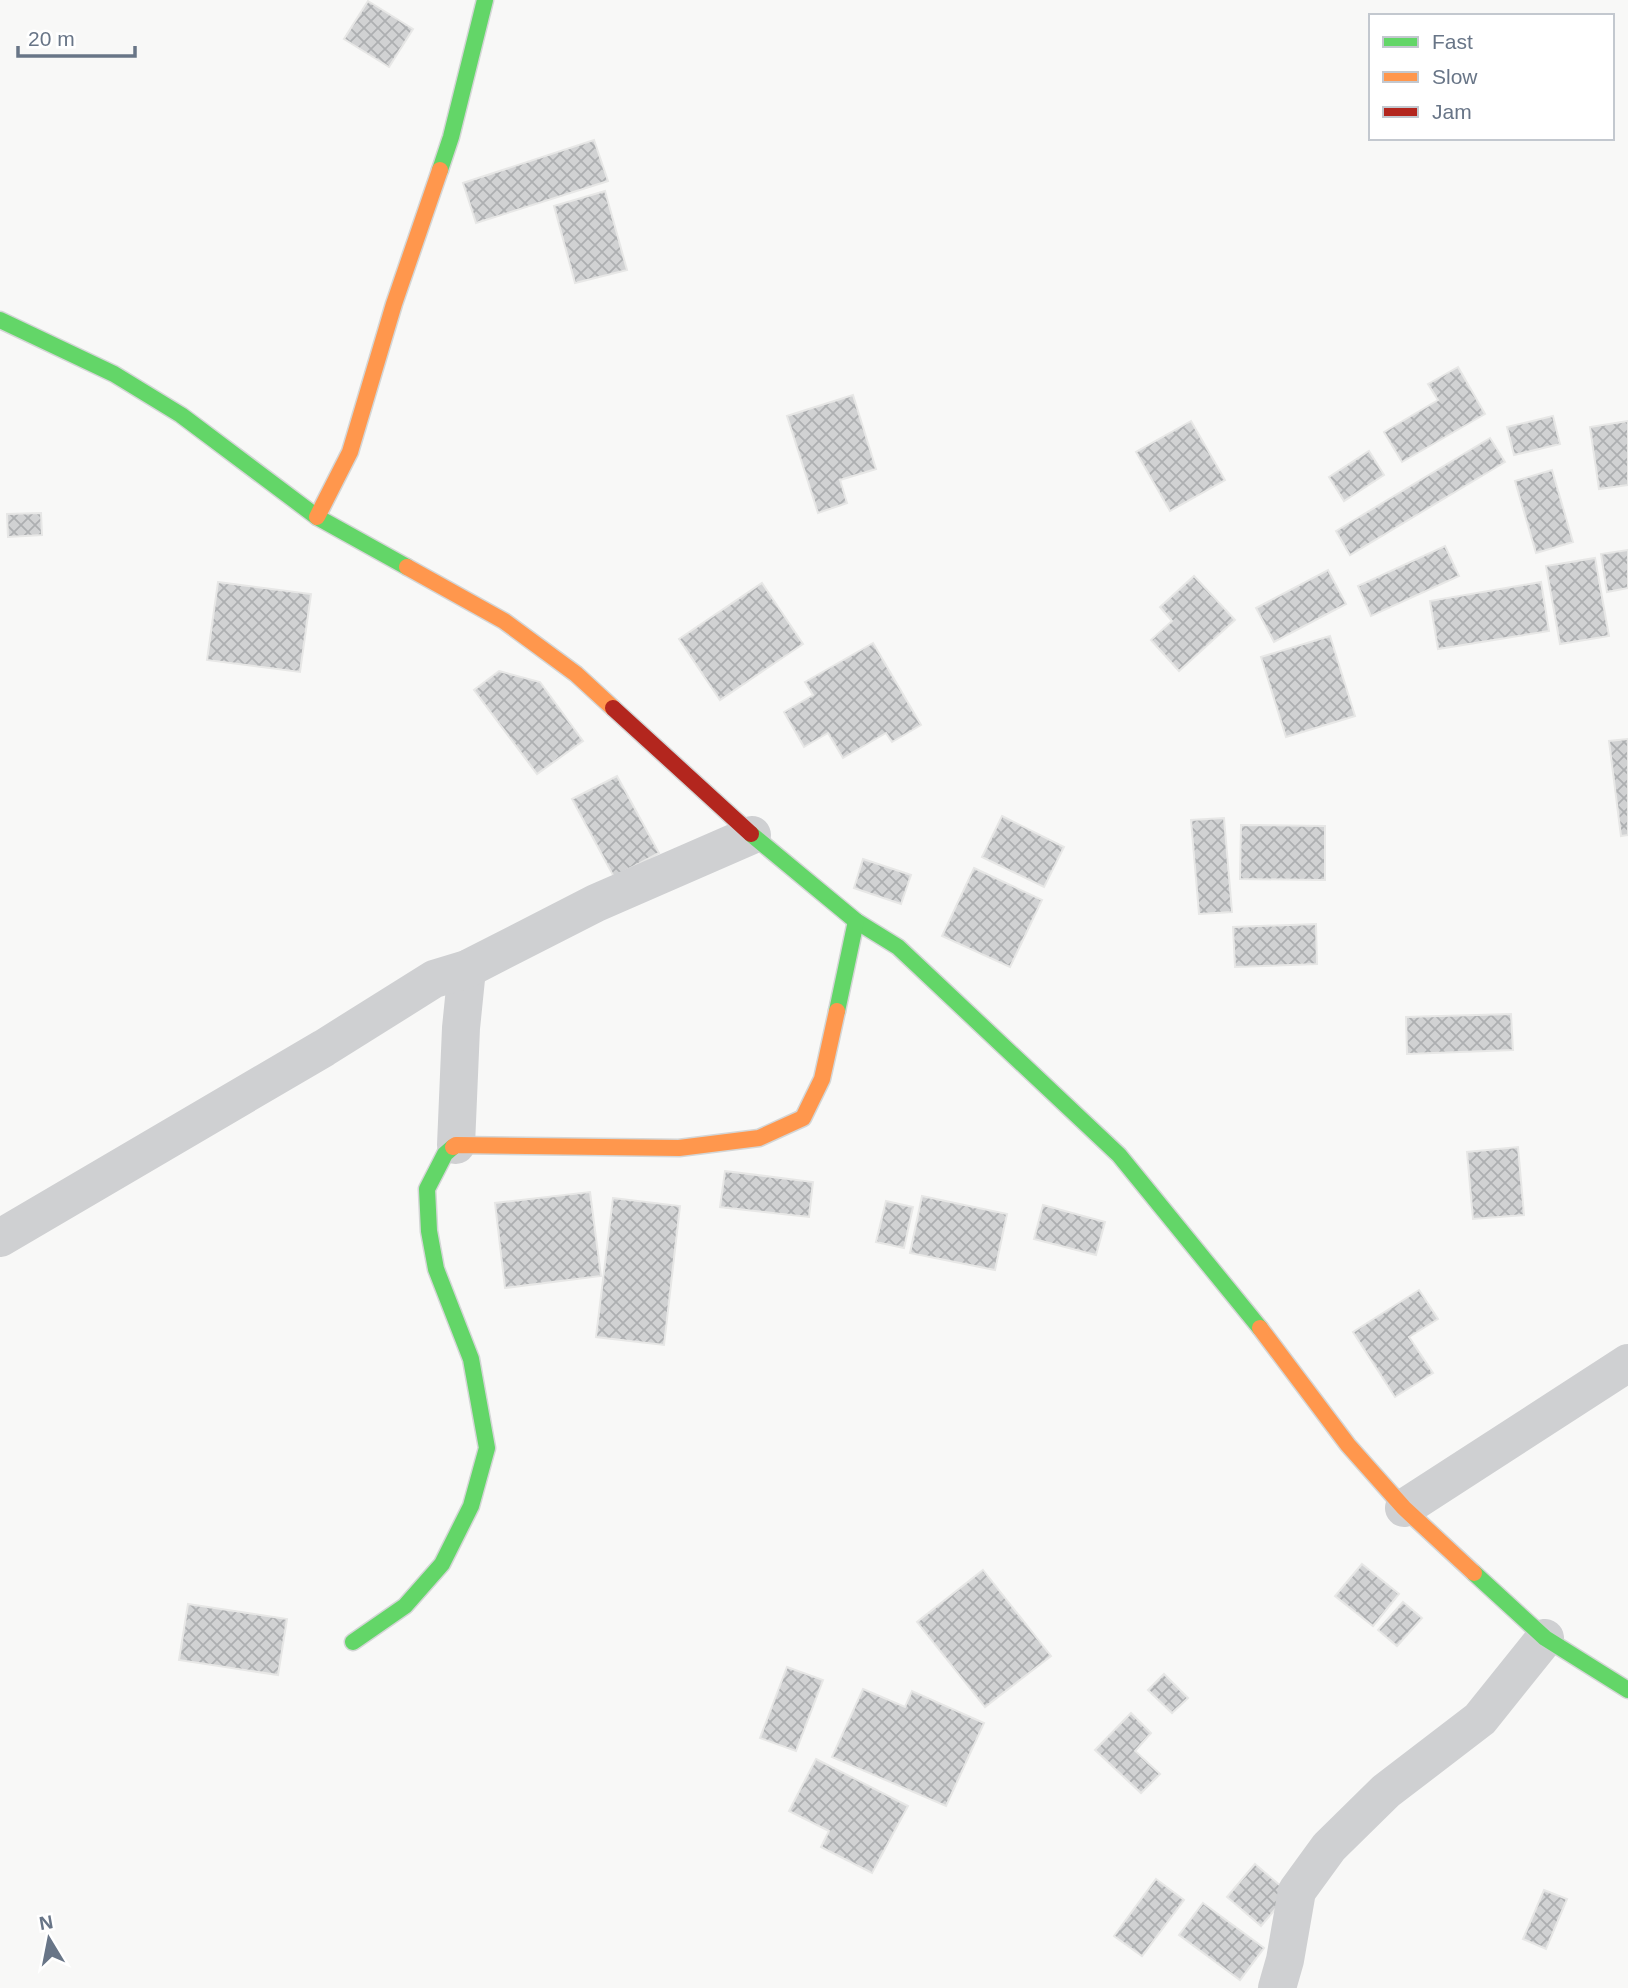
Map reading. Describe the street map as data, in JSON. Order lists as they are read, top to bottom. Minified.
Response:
{"legend":["Fast","Slow","Jam"],"scale_bar":"20 m","north":"top"}
